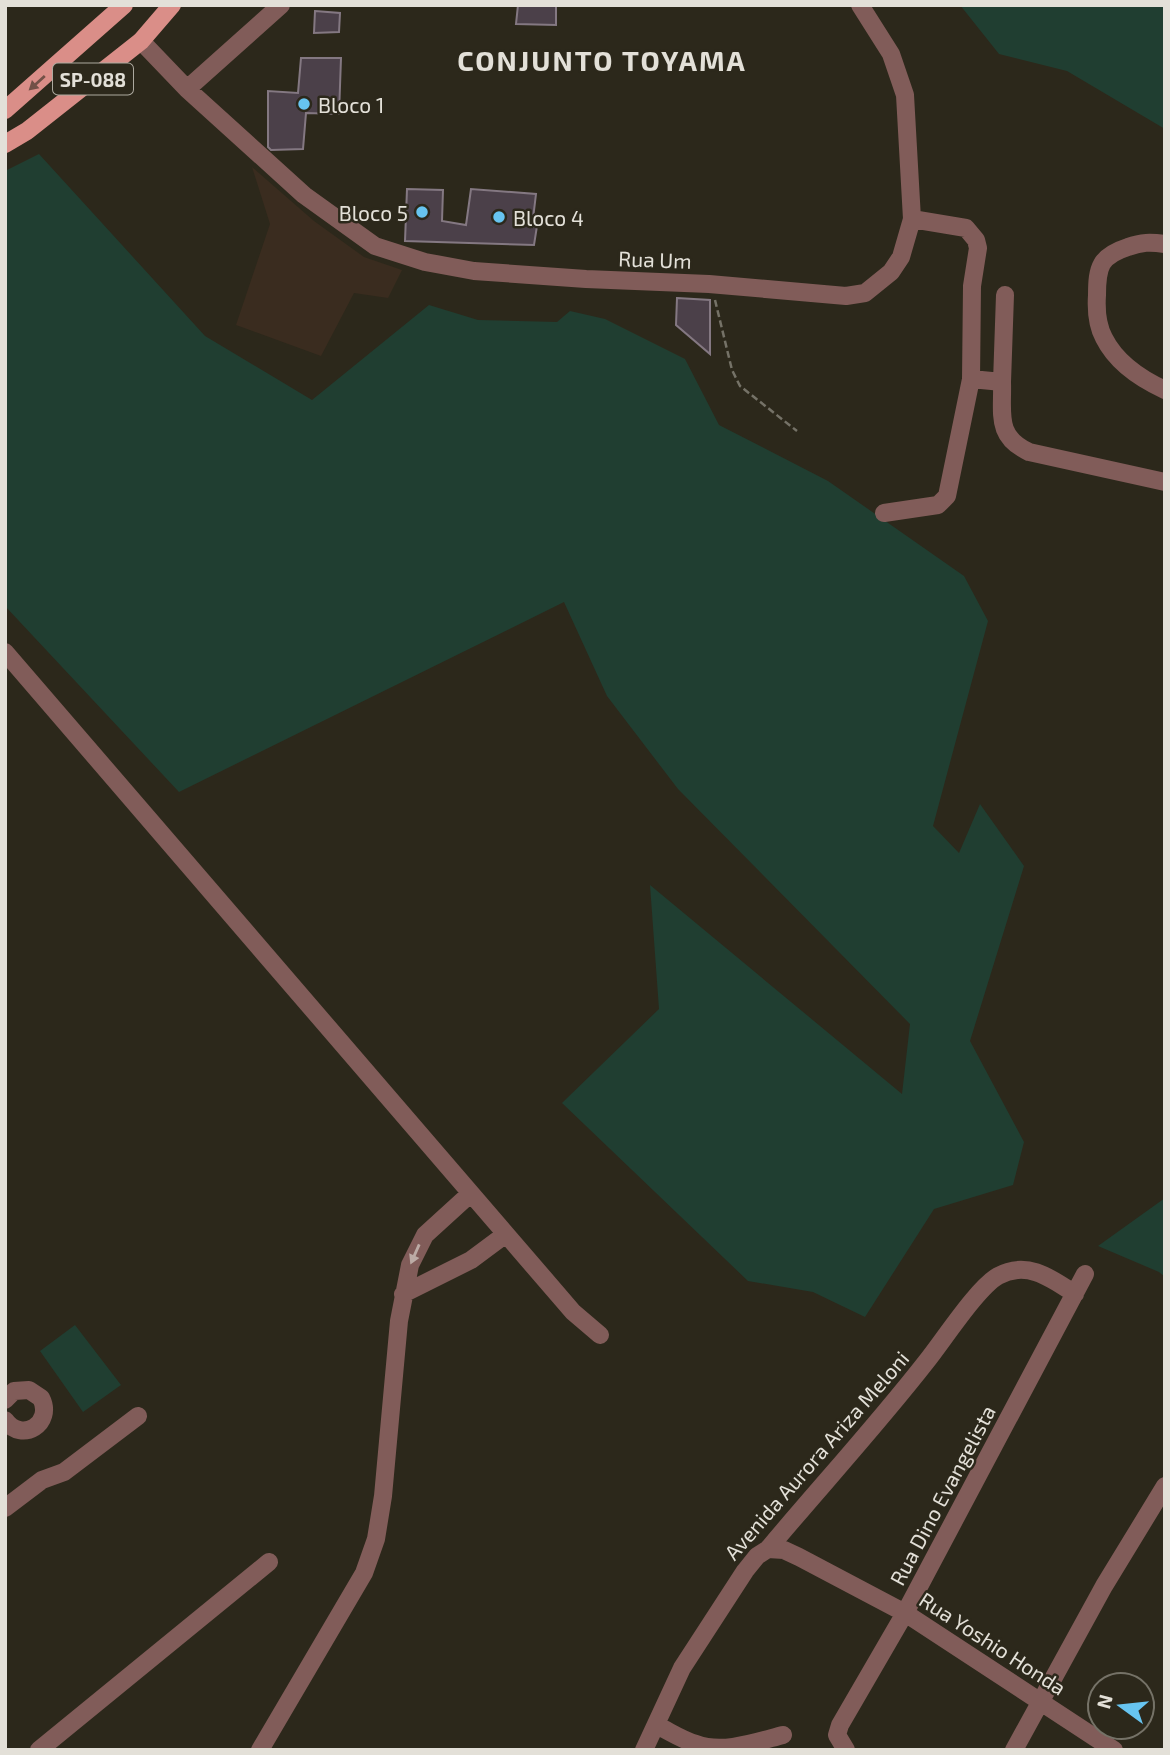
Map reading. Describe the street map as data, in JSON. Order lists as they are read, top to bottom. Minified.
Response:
{"streets":{"main road":["SP-088"],"street":["Rua Um","Avenida Aurora Ariza Meloni","Rua Dino Evangelista","Rua Yoshio Honda"]},"crossings":[["SP-088","Rua Um"],["Avenida Aurora Ariza Meloni","Rua Dino Evangelista"],["Avenida Aurora Ariza Meloni","Rua Yoshio Honda"],["Rua Dino Evangelista","Rua Yoshio Honda"]],"districts":["CONJUNTO TOYAMA"],"places":["Bloco 1","Bloco 5","Bloco 4"],"north":"left"}
